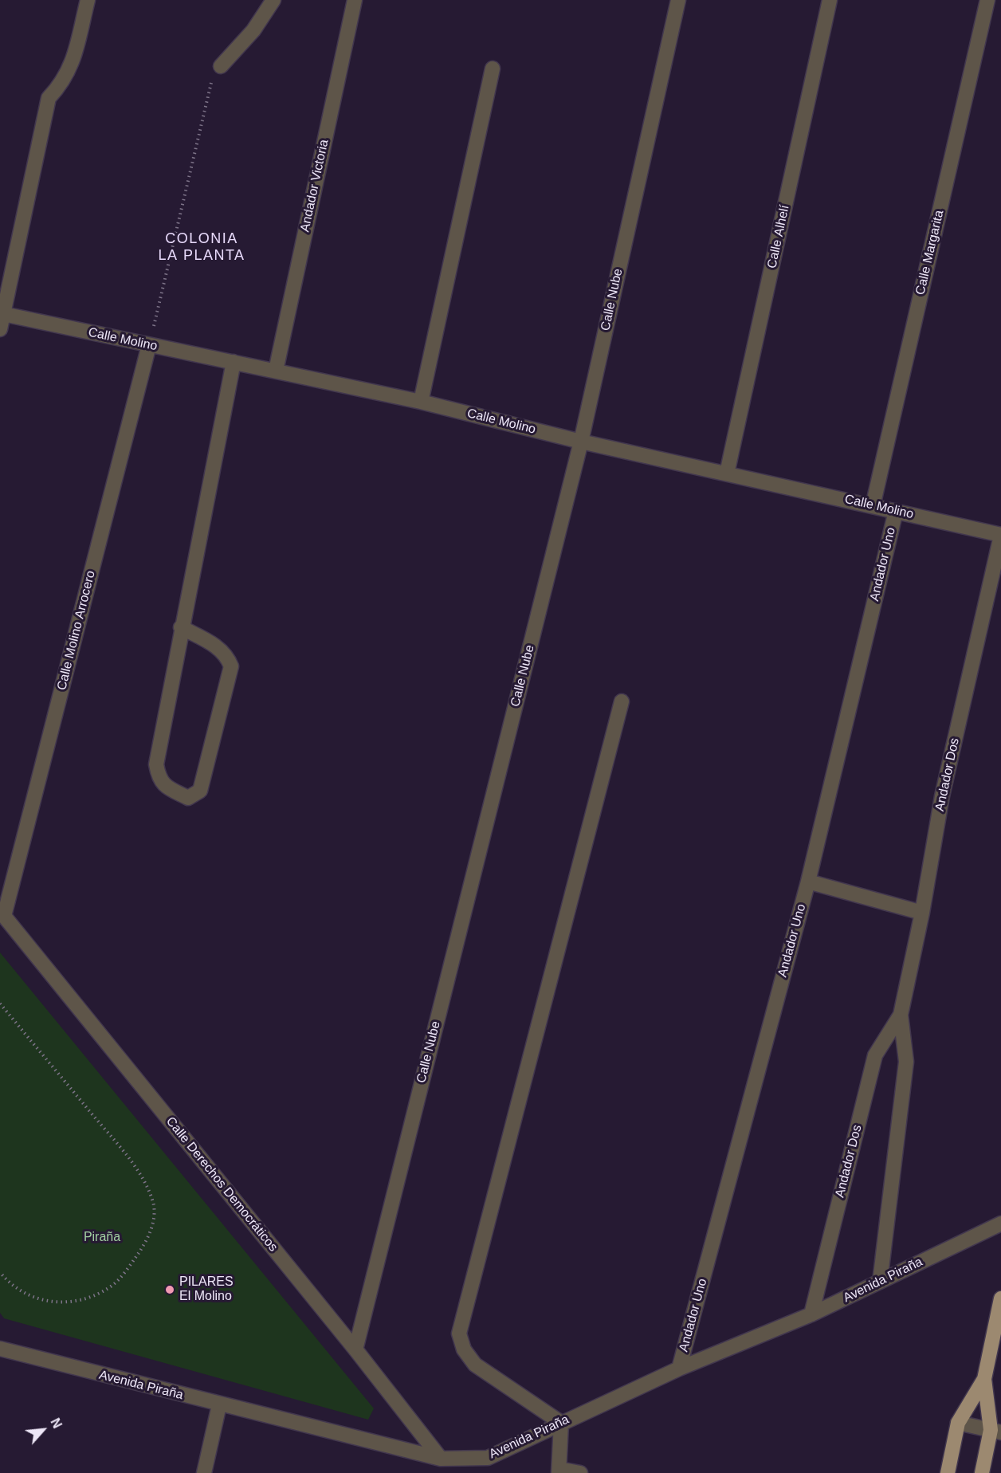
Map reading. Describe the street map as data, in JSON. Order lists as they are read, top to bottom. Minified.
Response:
{"streets":{"street":["Andador Victoria","Calle Alhelí","Calle Margarita","Calle Nube","Calle Molino","Andador Uno","Calle Molino Arrocero","Andador Dos","Calle Derechos Democráticos","Avenida Piraña"]},"crossings":[["Andador Victoria","Calle Molino"],["Calle Alhelí","Calle Molino"],["Calle Margarita","Calle Molino"],["Calle Nube","Calle Molino"],["Calle Nube","Calle Derechos Democráticos"],["Calle Molino","Andador Uno"],["Calle Molino","Calle Molino Arrocero"],["Calle Molino","Andador Dos"],["Andador Uno","Avenida Piraña"],["Calle Molino Arrocero","Calle Derechos Democráticos"],["Andador Dos","Avenida Piraña"],["Calle Derechos Democráticos","Avenida Piraña"]],"districts":["COLONIA LA PLANTA"],"parks":["Piraña"],"places":["PILARES El Molino"],"north":"top right"}
